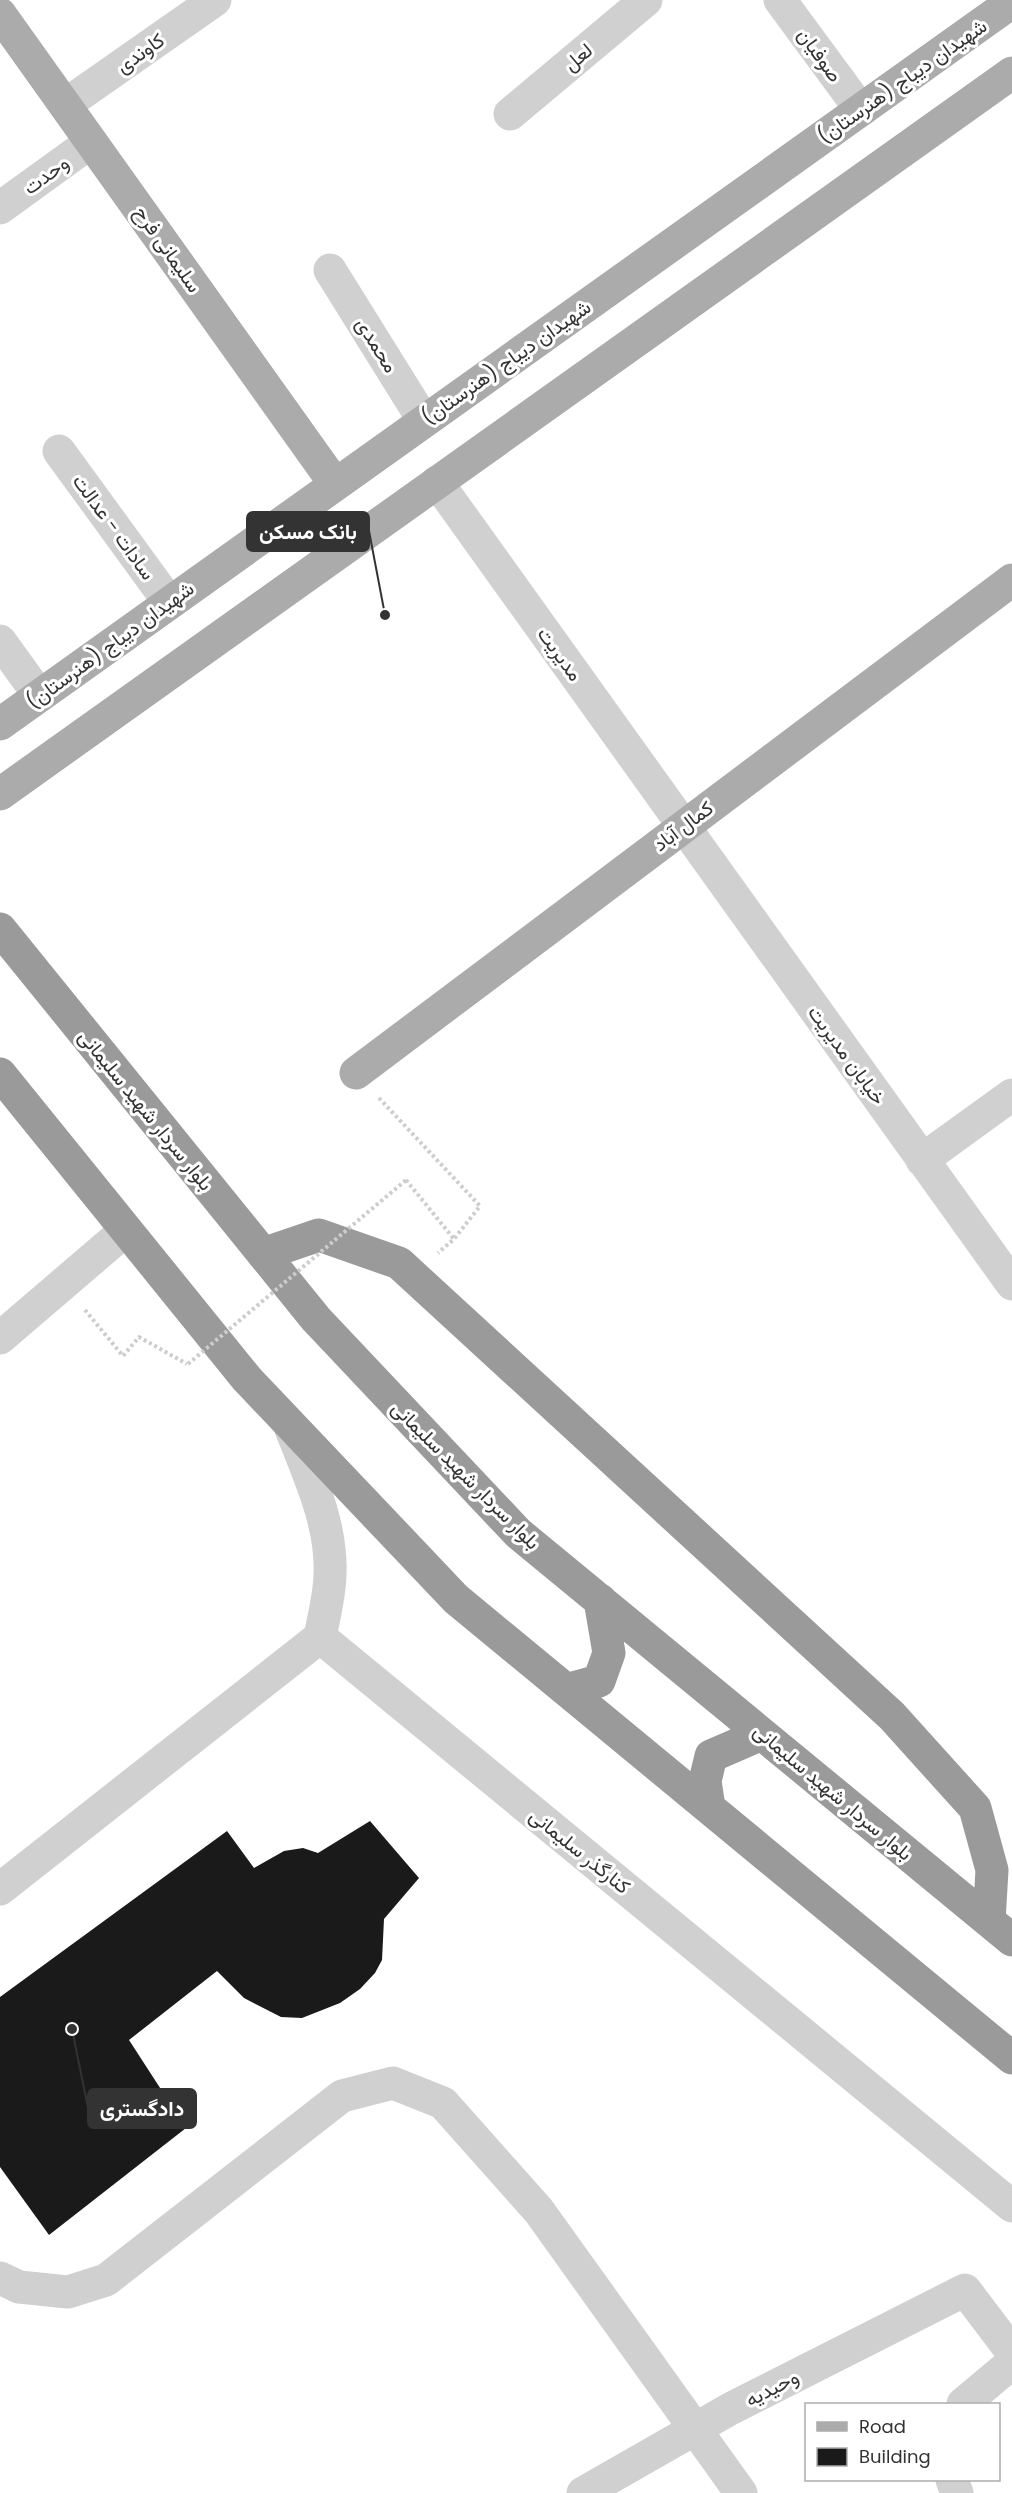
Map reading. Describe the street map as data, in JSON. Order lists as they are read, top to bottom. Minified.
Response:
{"streets":{"highway":["بلوار سردار شهید سلیمانی"],"main road":["شهیدان دیباج (هنرستان)","سلیمانی فرح","کمال آباد"],"street":["کاوندی","صوفیان","لعل","وحدت","محمدی","سادات - عدالت","مدیریت","خیابان مدیریت","کنارگذر سلیمانی","وحیدیه"]},"crossings":[["کاوندی","سلیمانی فرح"],["صوفیان","شهیدان دیباج (هنرستان)"],["شهیدان دیباج (هنرستان)","سلیمانی فرح"],["شهیدان دیباج (هنرستان)","محمدی"],["شهیدان دیباج (هنرستان)","سادات - عدالت"],["وحدت","سلیمانی فرح"],["مدیریت","کمال آباد"],["مدیریت","خیابان مدیریت"],["کمال آباد","خیابان مدیریت"]],"places":["بانک مسکن","دادگستری"],"legend":["Road","Building"]}
